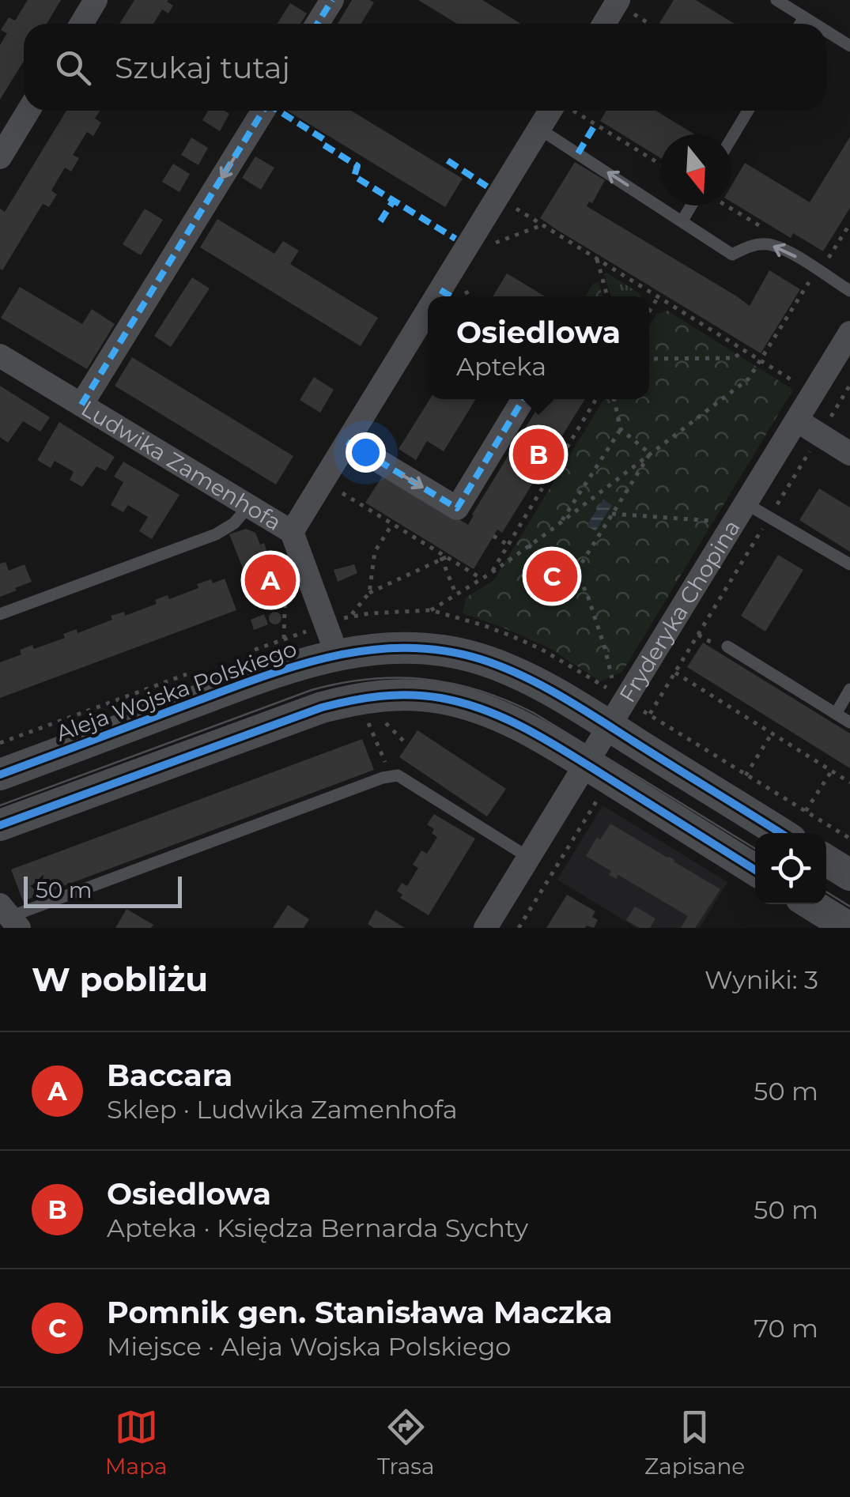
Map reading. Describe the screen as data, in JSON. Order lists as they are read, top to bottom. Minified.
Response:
{"streets":{"street":["Ludwika Zamenhofa","Fryderyka Chopina","Aleja Wojska Polskiego"]},"crossings":[["Ludwika Zamenhofa","Aleja Wojska Polskiego"],["Fryderyka Chopina","Aleja Wojska Polskiego"]],"scale_bar":"50 m","north":"bottom","page":{"search":"Szukaj tutaj","popup":["Osiedlowa","Apteka"],"pins":["B","C","A"],"scale":"50 m","heading":["W pobliżu","Wyniki: 3"],"list":[{"mark":"A","name":"Baccara","note":"Sklep · Ludwika Zamenhofa","value":"50 m"},{"mark":"B","name":"Osiedlowa","note":"Apteka · Księdza Bernarda Sychty","value":"50 m"},{"mark":"C","name":"Pomnik gen. Stanisława Maczka","note":"Miejsce · Aleja Wojska Polskiego","value":"70 m"}],"nav":["Mapa","Trasa","Zapisane"]}}
